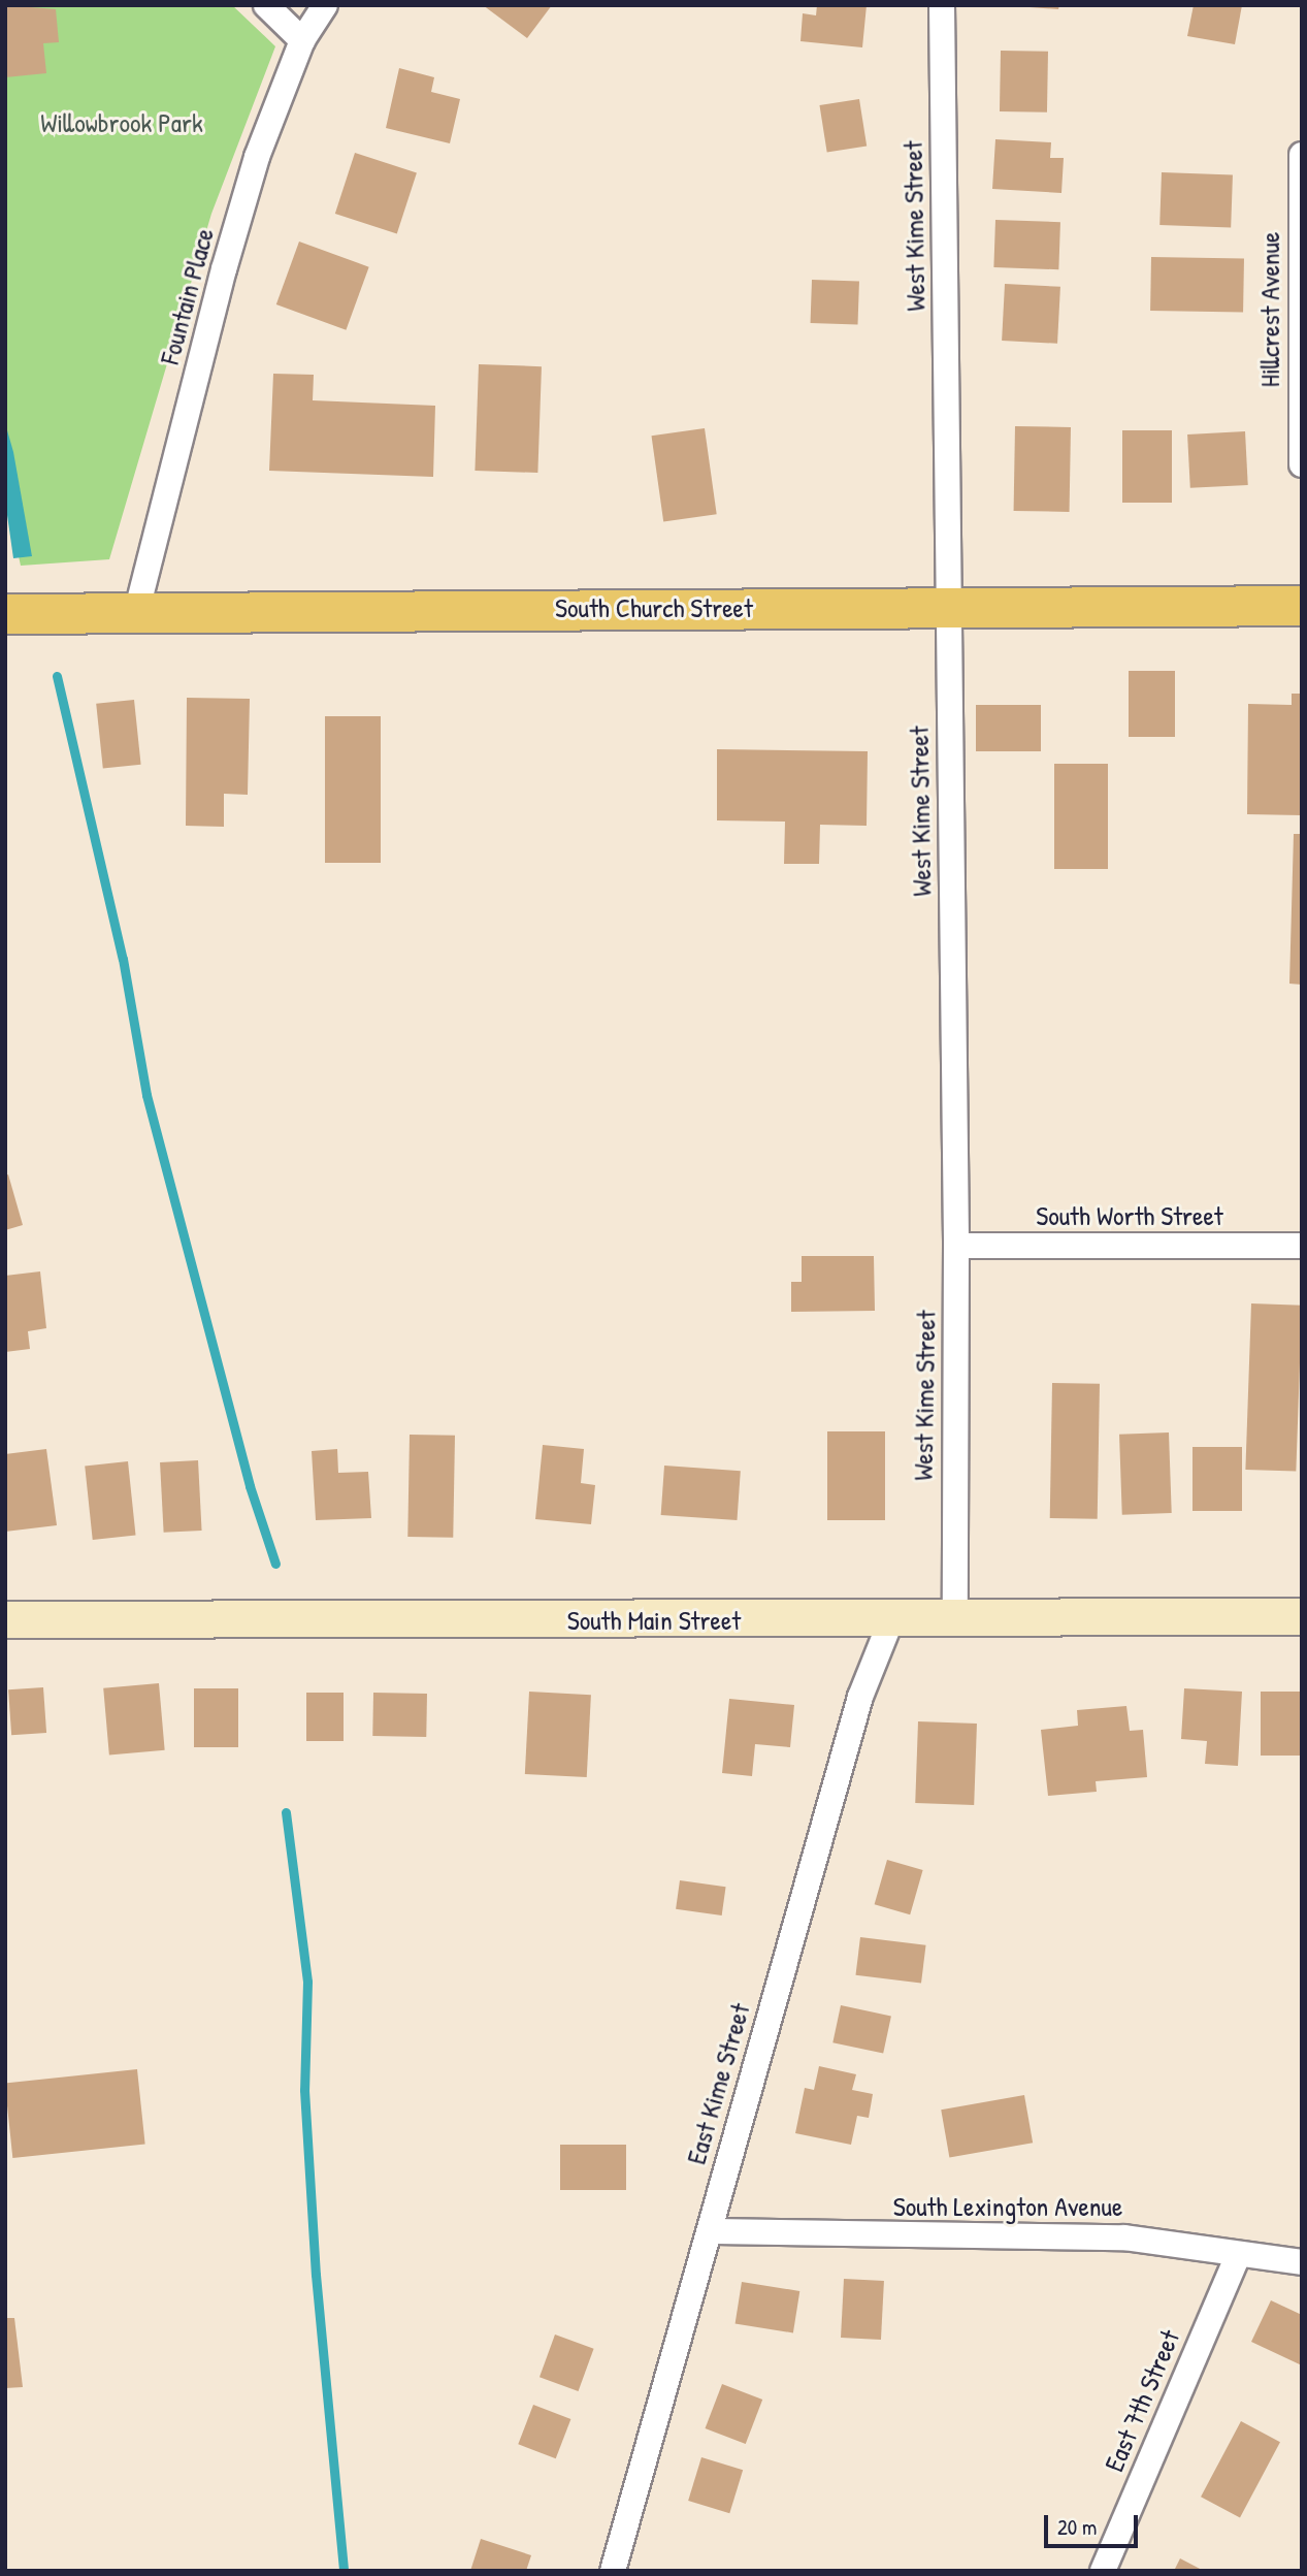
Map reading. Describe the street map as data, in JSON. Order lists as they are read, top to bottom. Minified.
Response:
{"streets":{"main road":["South Church Street"],"street":["West Kime Street","Fountain Place","Hillcrest Avenue","South Worth Street","South Main Street","East Kime Street","South Lexington Avenue","East 7th Street"]},"crossings":[["West Kime Street","South Church Street"],["West Kime Street","South Worth Street"],["West Kime Street","South Main Street"],["Fountain Place","South Church Street"],["South Main Street","East Kime Street"],["East Kime Street","South Lexington Avenue"],["South Lexington Avenue","East 7th Street"]],"parks":["Willowbrook Park"],"scale_bar":"20 m"}
